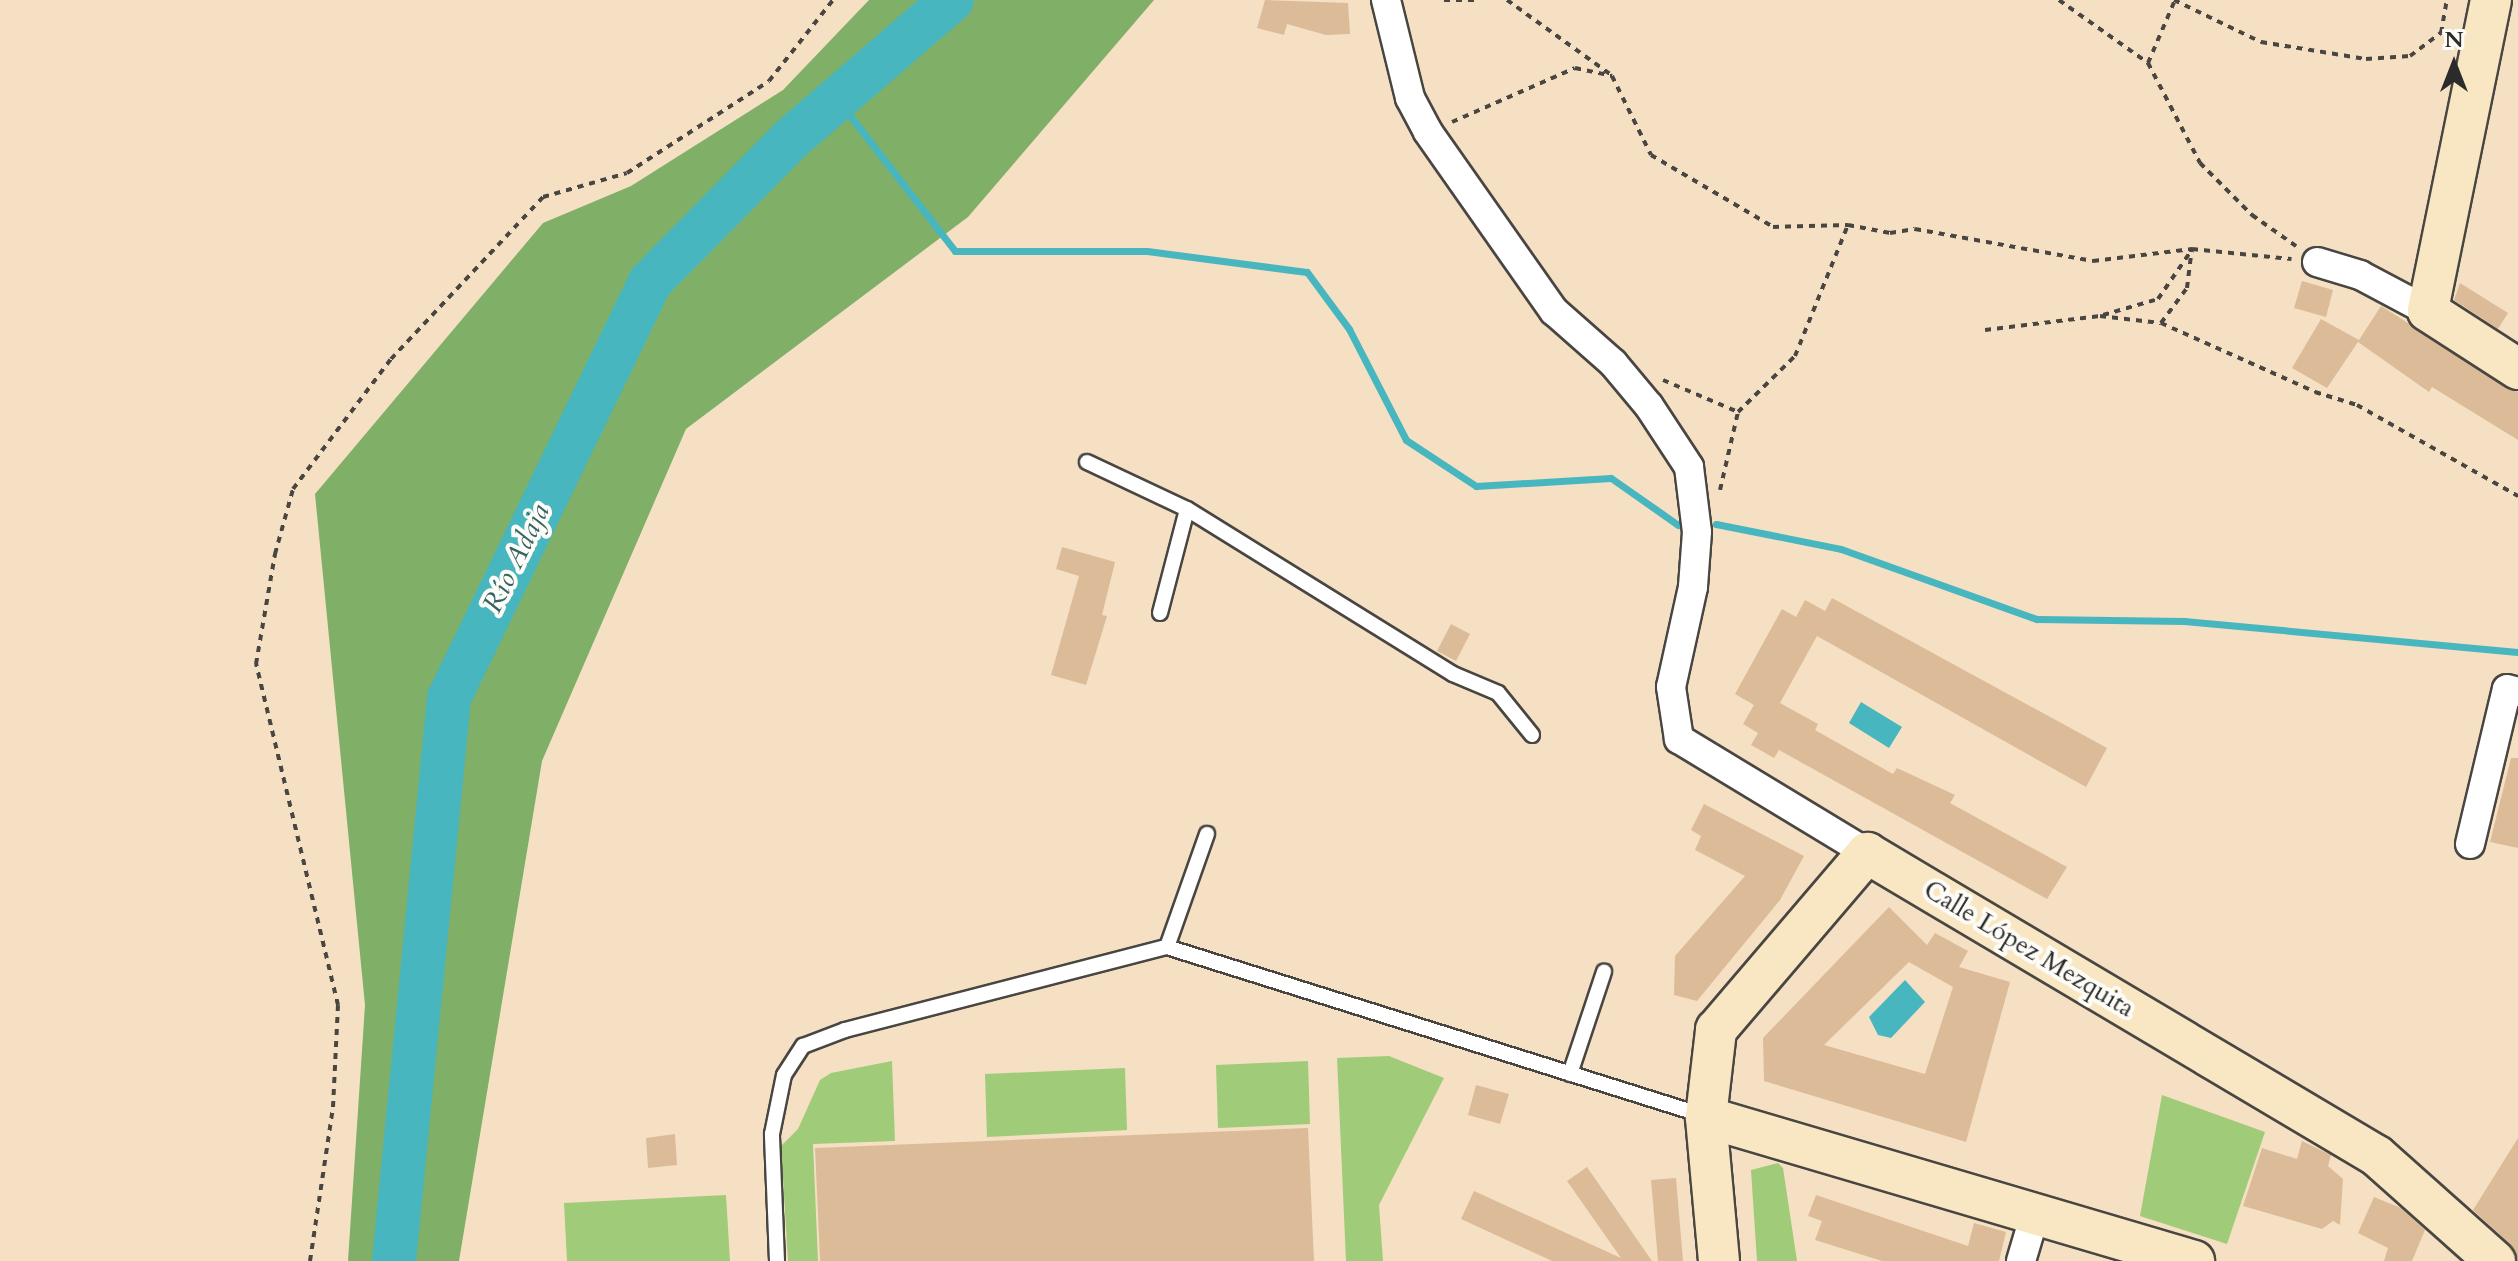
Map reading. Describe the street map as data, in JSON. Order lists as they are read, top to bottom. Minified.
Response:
{"streets":{"street":["Calle López Mezquita"]},"water":["Río Adaja"],"north":"top"}
